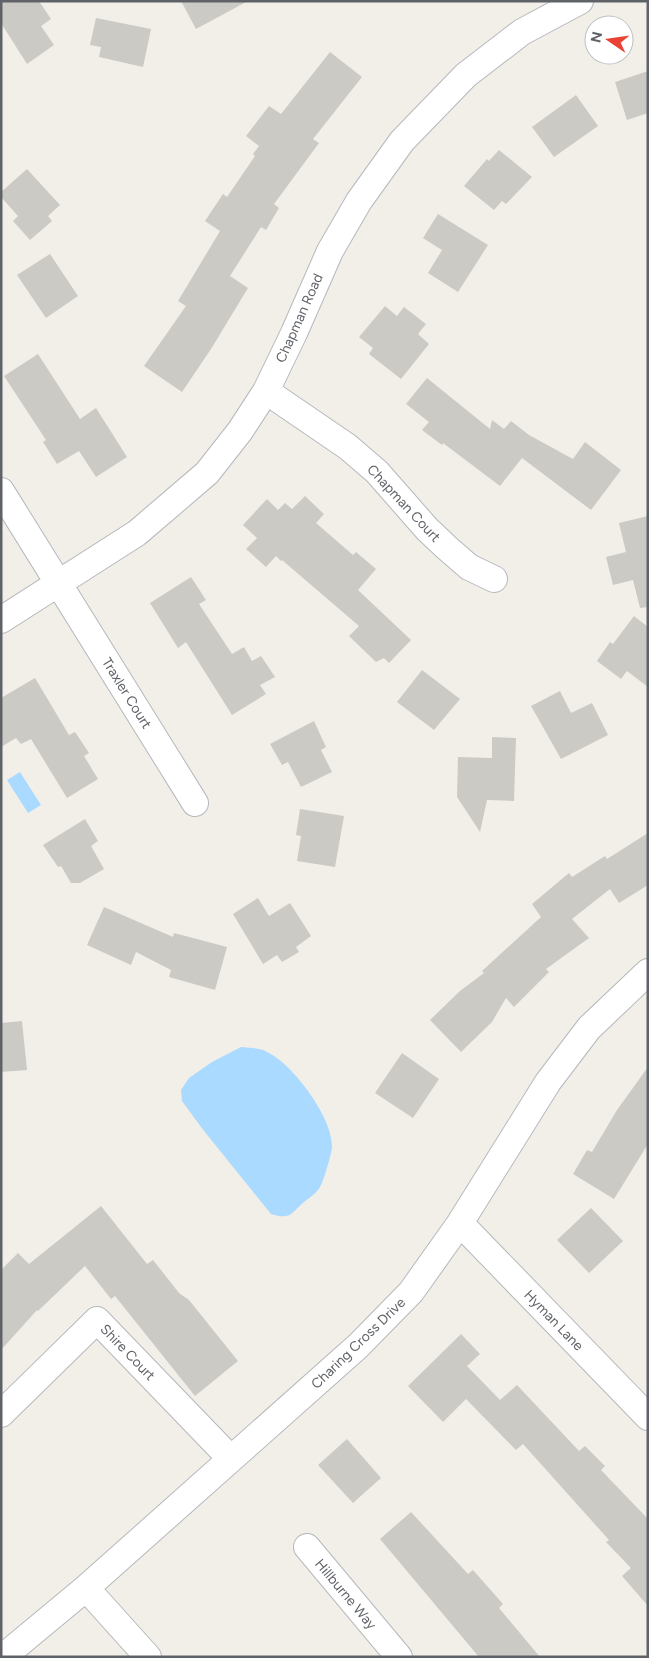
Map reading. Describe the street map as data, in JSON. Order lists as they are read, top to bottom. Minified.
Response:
{"streets":{"street":["Chapman Road","Chapman Court","Traxler Court","Hyman Lane","Charing Cross Drive","Shire Court","Hillburne Way"]},"crossings":[["Chapman Road","Chapman Court"],["Chapman Road","Traxler Court"],["Hyman Lane","Charing Cross Drive"],["Charing Cross Drive","Shire Court"]],"north":"left"}
